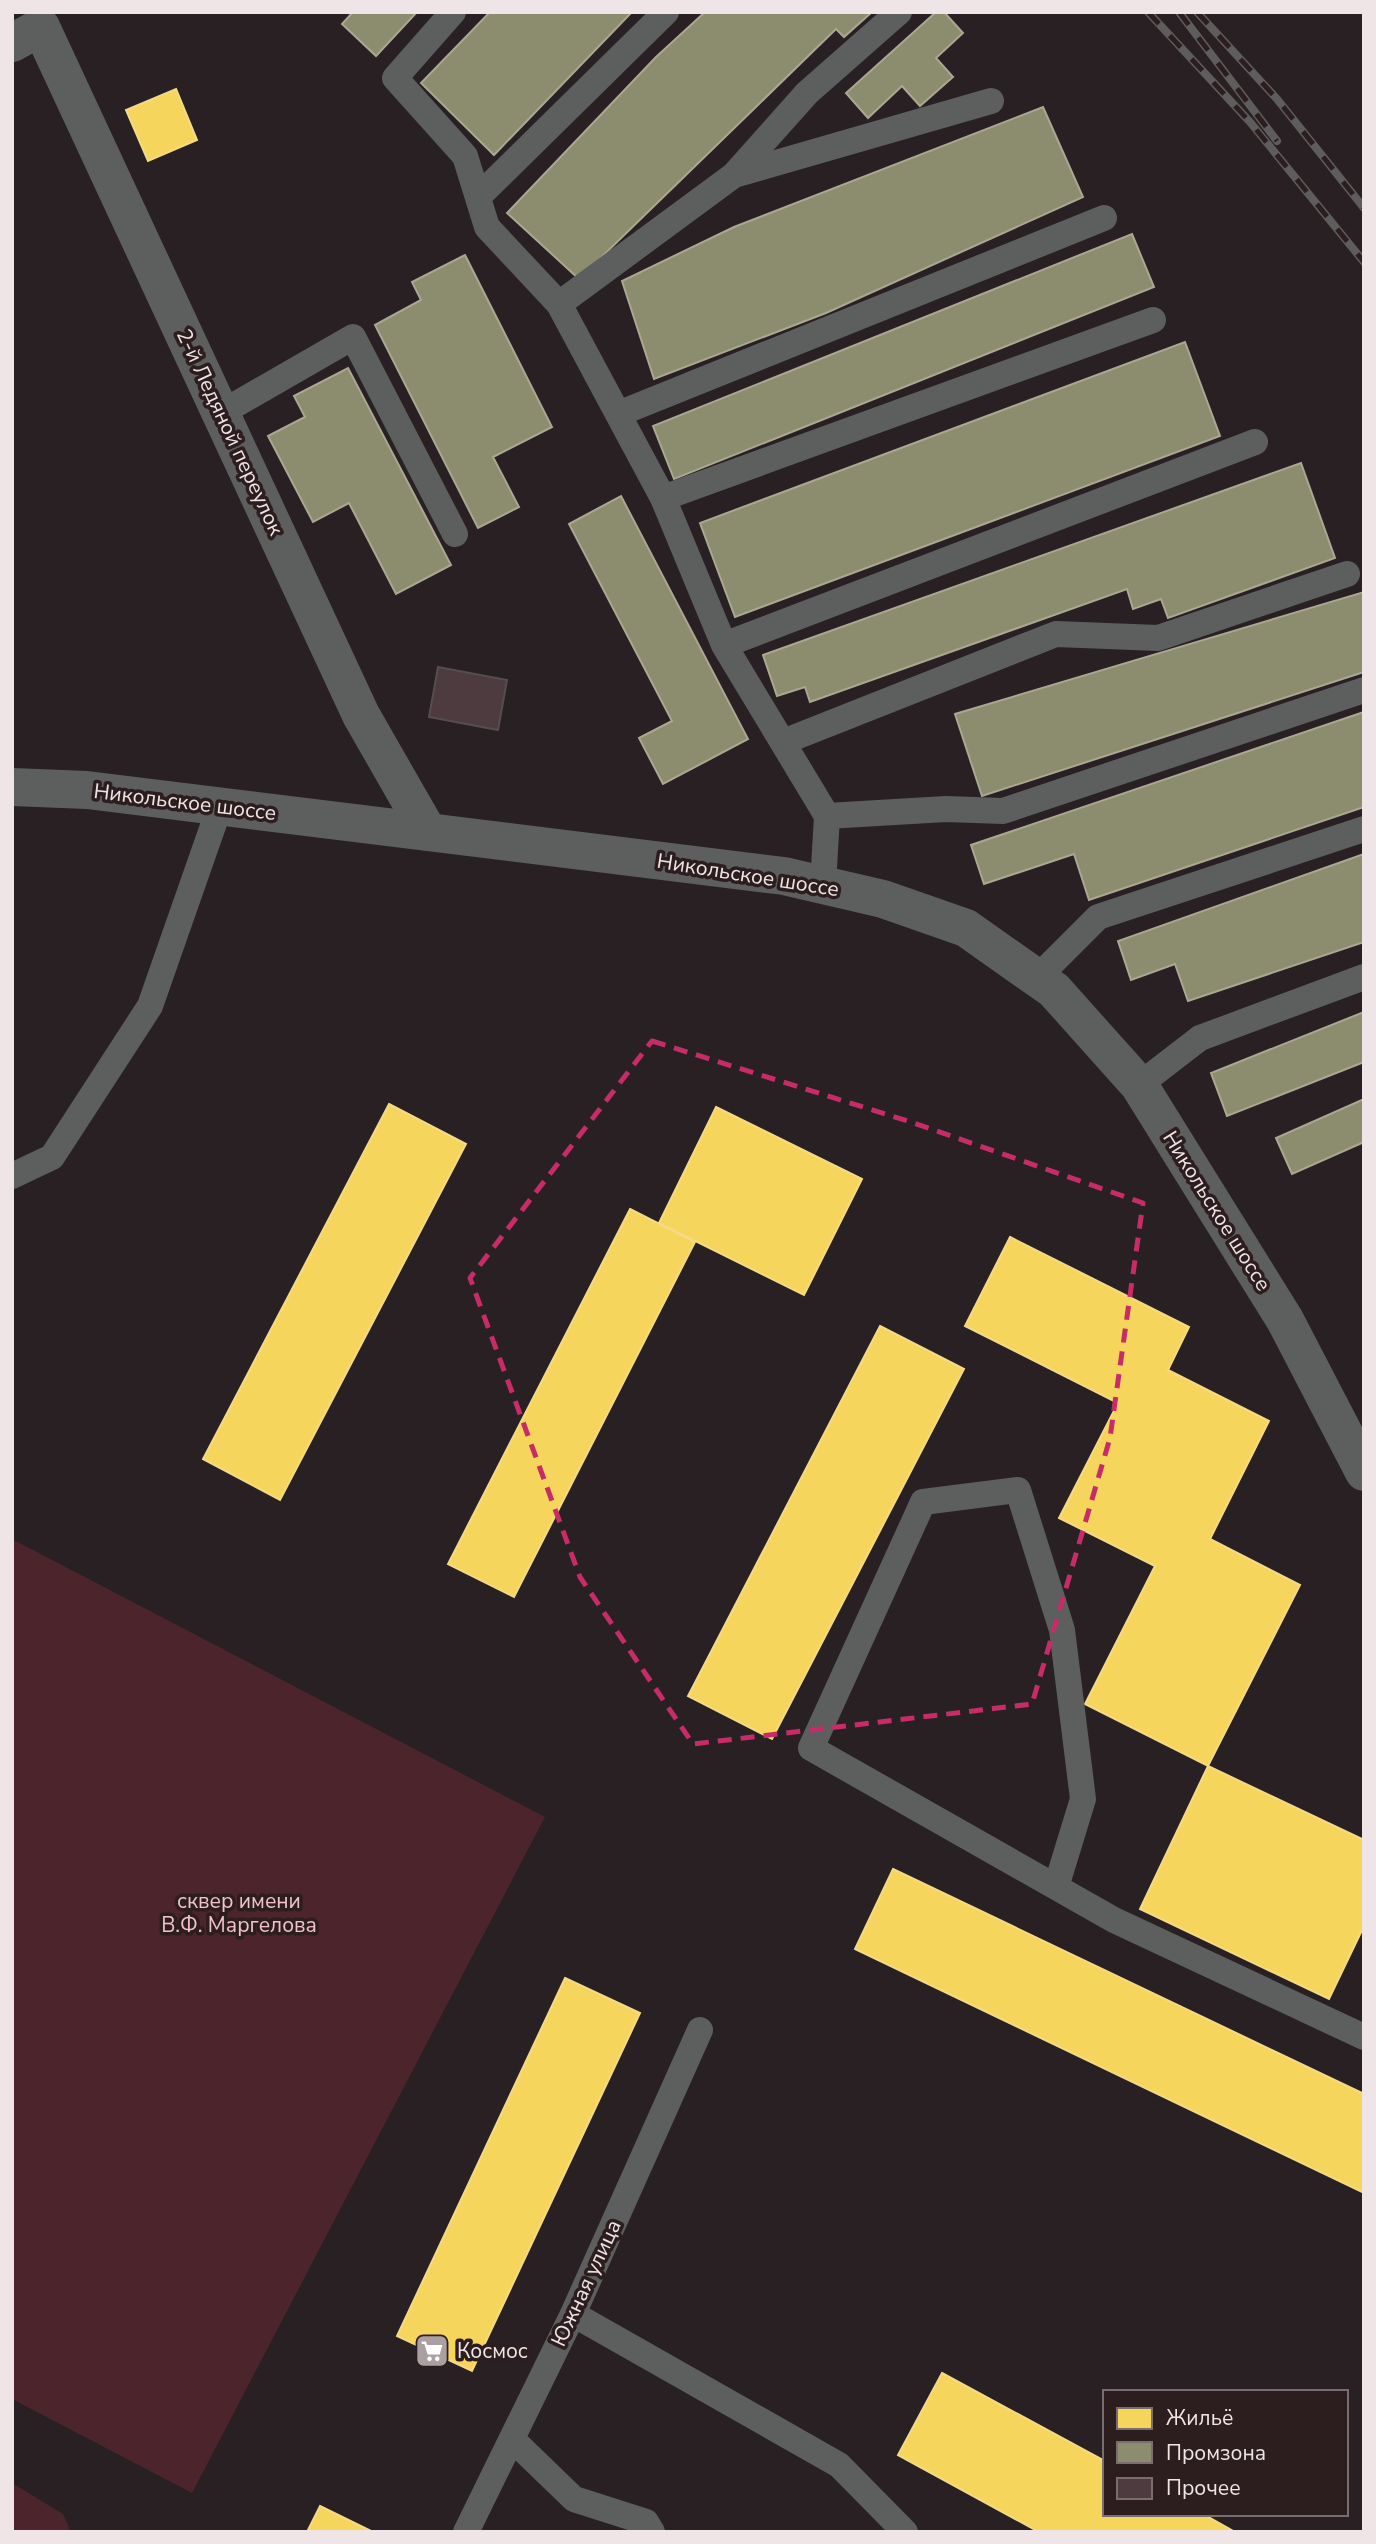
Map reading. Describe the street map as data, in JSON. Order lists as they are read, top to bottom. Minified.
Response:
{"streets":{"street":["2-й Ледяной переулок","Никольское шоссе"],"lane":["Южная улица"]},"crossings":[["2-й Ледяной переулок","Никольское шоссе"]],"parks":["сквер имени В.Ф. Маргелова"],"places":{"supermarket":["Космос"]},"legend":["Жильё","Промзона","Прочее"]}
